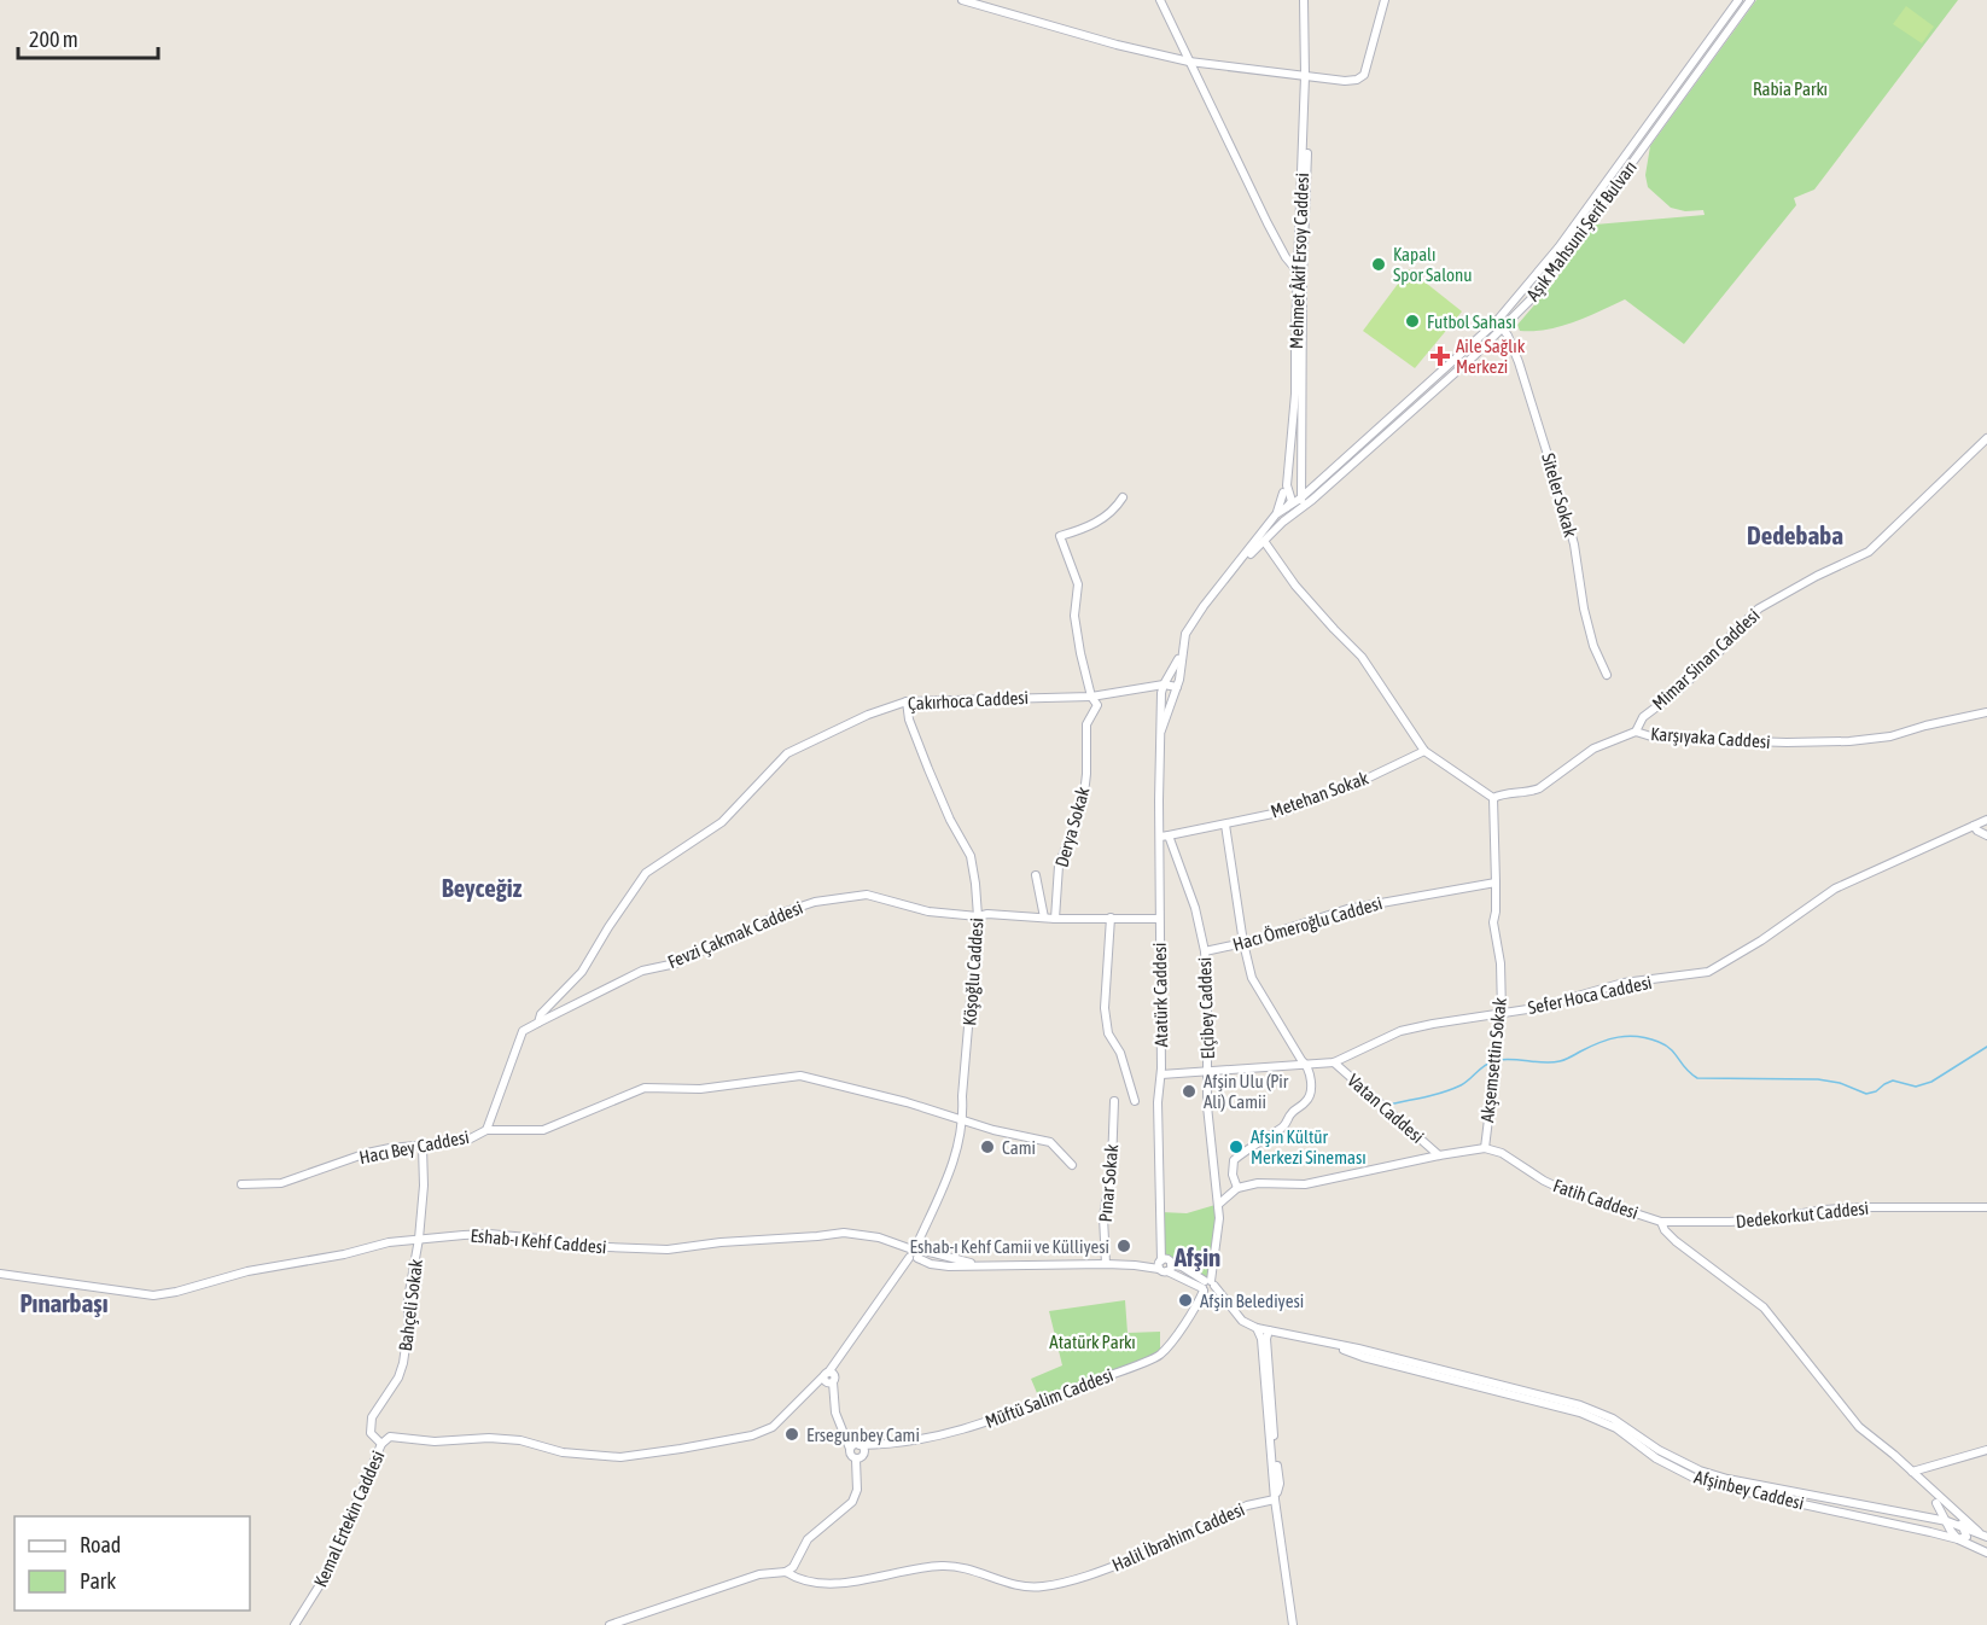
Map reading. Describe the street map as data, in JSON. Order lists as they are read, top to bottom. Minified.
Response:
{"streets":{"street":["Aşık Mahsuni Şerif Bulvarı","Mehmet Âkif Ersoy Caddesi","Siteler Sokak","Mimar Sinan Caddesi","Çakırhoca Caddesi","Karşıyaka Caddesi","Metehan Sokak","Derya Sokak","Hacı Ömeroğlu Caddesi","Fevzi Çakmak Caddesi","Köşoğlu Caddesi","Atatürk Caddesi","Sefer Hoca Caddesi","Elçibey Caddesi","Akşemsettin Sokak","Vatan Caddesi","Hacı Bey Caddesi","Pınar Sokak","Fatih Caddesi","Dedekorkut Caddesi","Eshab-ı Kehf Caddesi","Bahçeli Sokak","Müftü Salim Caddesi","Afşinbey Caddesi","Kemal Ertekin Caddesi","Halil İbrahim Caddesi"]},"crossings":[["Aşık Mahsuni Şerif Bulvarı","Mehmet Âkif Ersoy Caddesi"],["Aşık Mahsuni Şerif Bulvarı","Siteler Sokak"],["Aşık Mahsuni Şerif Bulvarı","Atatürk Caddesi"],["Mehmet Âkif Ersoy Caddesi","Atatürk Caddesi"],["Mimar Sinan Caddesi","Karşıyaka Caddesi"],["Çakırhoca Caddesi","Derya Sokak"],["Çakırhoca Caddesi","Fevzi Çakmak Caddesi"],["Çakırhoca Caddesi","Köşoğlu Caddesi"],["Çakırhoca Caddesi","Atatürk Caddesi"],["Çakırhoca Caddesi","Hacı Bey Caddesi"],["Karşıyaka Caddesi","Akşemsettin Sokak"],["Metehan Sokak","Atatürk Caddesi"],["Metehan Sokak","Elçibey Caddesi"],["Derya Sokak","Fevzi Çakmak Caddesi"],["Hacı Ömeroğlu Caddesi","Elçibey Caddesi"],["Hacı Ömeroğlu Caddesi","Akşemsettin Sokak"],["Fevzi Çakmak Caddesi","Köşoğlu Caddesi"],["Fevzi Çakmak Caddesi","Atatürk Caddesi"],["Köşoğlu Caddesi","Hacı Bey Caddesi"],["Köşoğlu Caddesi","Eshab-ı Kehf Caddesi"],["Atatürk Caddesi","Sefer Hoca Caddesi"],["Atatürk Caddesi","Elçibey Caddesi"],["Sefer Hoca Caddesi","Elçibey Caddesi"],["Sefer Hoca Caddesi","Akşemsettin Sokak"],["Sefer Hoca Caddesi","Vatan Caddesi"],["Elçibey Caddesi","Müftü Salim Caddesi"],["Elçibey Caddesi","Afşinbey Caddesi"],["Akşemsettin Sokak","Fatih Caddesi"],["Hacı Bey Caddesi","Bahçeli Sokak"],["Fatih Caddesi","Dedekorkut Caddesi"],["Eshab-ı Kehf Caddesi","Bahçeli Sokak"],["Bahçeli Sokak","Kemal Ertekin Caddesi"],["Müftü Salim Caddesi","Afşinbey Caddesi"]],"districts":["Dedebaba","Beyceğiz","Afşin","Pınarbaşı"],"parks":["Rabia Parkı","Atatürk Parkı"],"places":{"other":["Kapalı Spor Salonu","Futbol Sahası","Afşin Ulu (Pir Ali) Camii","Cami","Afşin Kültür Merkezi Sineması","Eshab-ı Kehf Camii ve Külliyesi","Afşin Belediyesi","Ersegunbey Cami"],"health":["Aile Sağlık Merkezi"]},"legend":["Road","Park"],"scale_bar":"200 m"}
